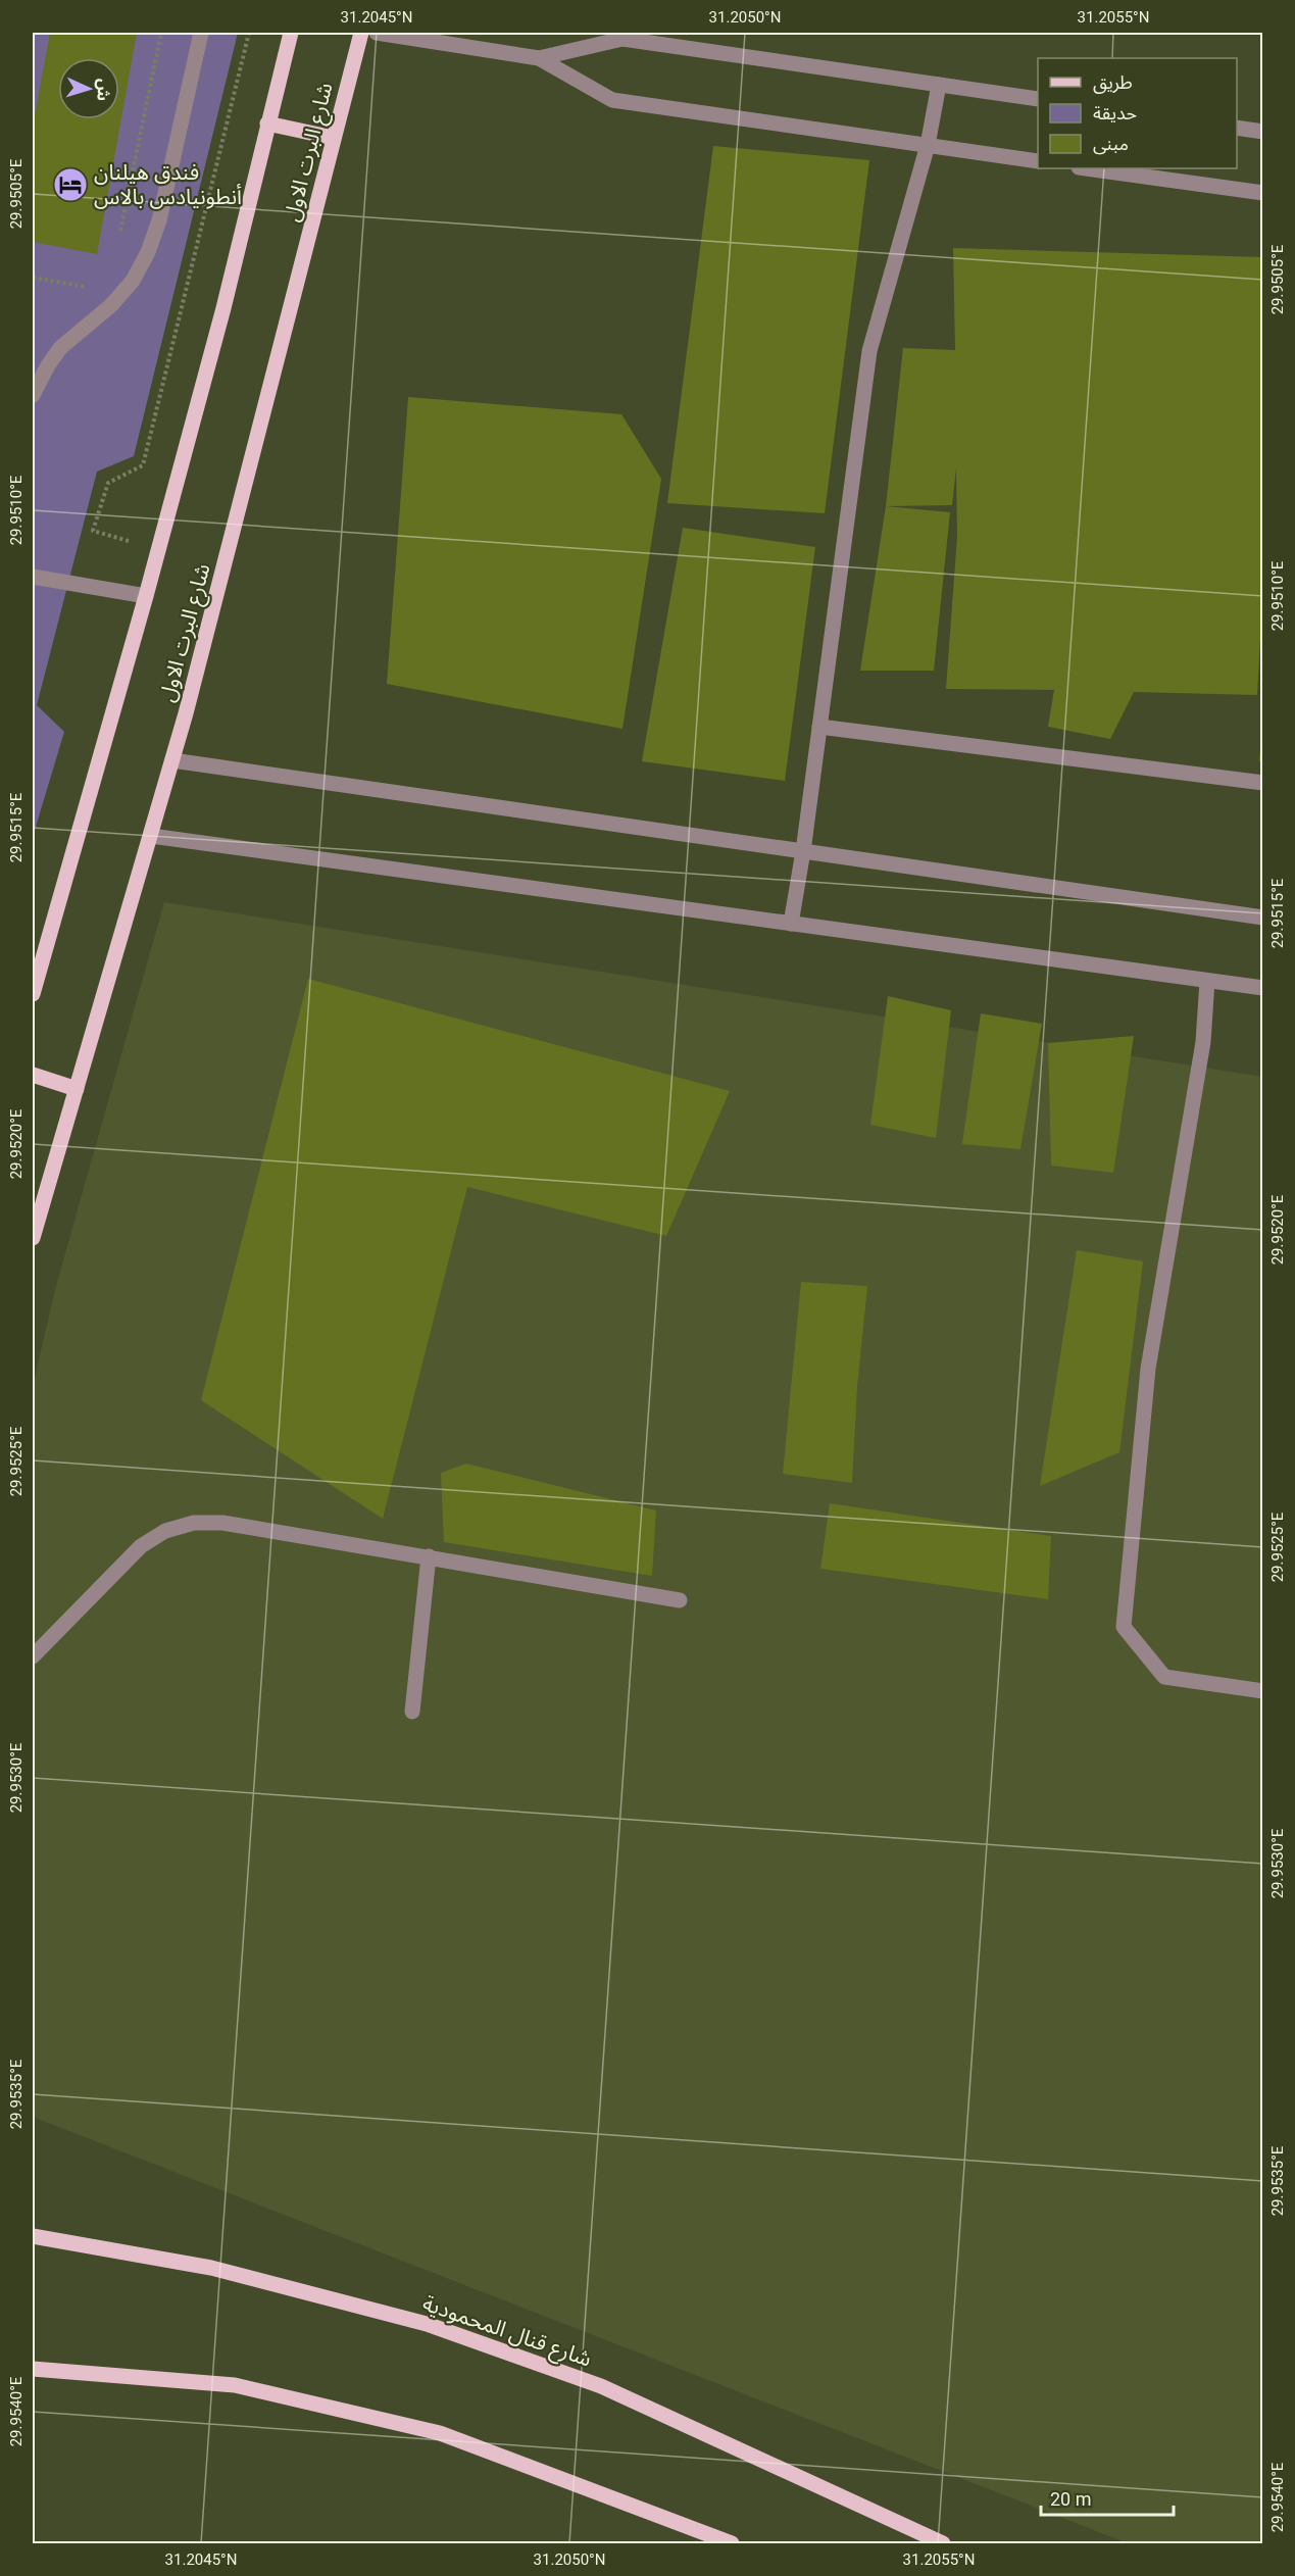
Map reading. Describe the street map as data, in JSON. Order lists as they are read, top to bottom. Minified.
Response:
{"streets":{"main road":["شارع البرت الاول","شارع قنال المحمودية"]},"places":{"hotel":["فندق هيلنان أنطونيادس بالاس"]},"legend":["طريق","حديقة","مبنى"],"scale_bar":"20 m","north":"right","coordinates":["31.2045°N","31.2050°N","31.2055°N","29.9505°E","29.9510°E","29.9515°E","29.9520°E","29.9525°E","29.9530°E","29.9535°E","29.9540°E"]}
